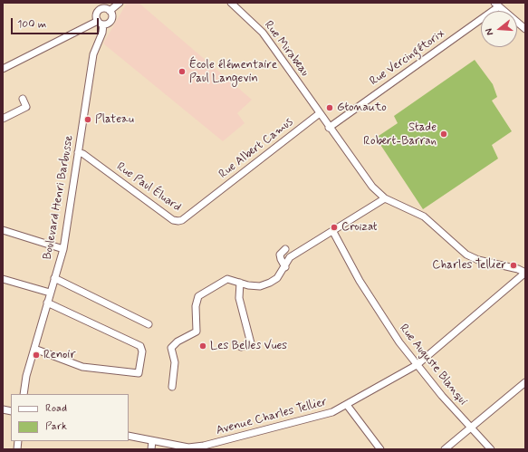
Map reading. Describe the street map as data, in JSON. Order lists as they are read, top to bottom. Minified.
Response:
{"streets":{"street":["Rue Mirabeau","Rue Vercingétorix","Rue Albert Camus","Rue Paul Éluard","Boulevard Henri Barbusse","Rue Auguste Blanqui","Avenue Charles Tellier"]},"crossings":[["Rue Mirabeau","Rue Vercingétorix"],["Rue Mirabeau","Rue Albert Camus"],["Rue Mirabeau","Avenue Charles Tellier"],["Rue Albert Camus","Rue Paul Éluard"],["Rue Paul Éluard","Boulevard Henri Barbusse"],["Rue Auguste Blanqui","Avenue Charles Tellier"]],"places":["École élémentaire Paul Langevin","Gtonauto","Plateau","Stade Robert-Barran","Croizat","Charles Tellier","Les Belles Vues","Renoir"],"legend":["Road","Park"],"scale_bar":"100 m","north":"left"}
